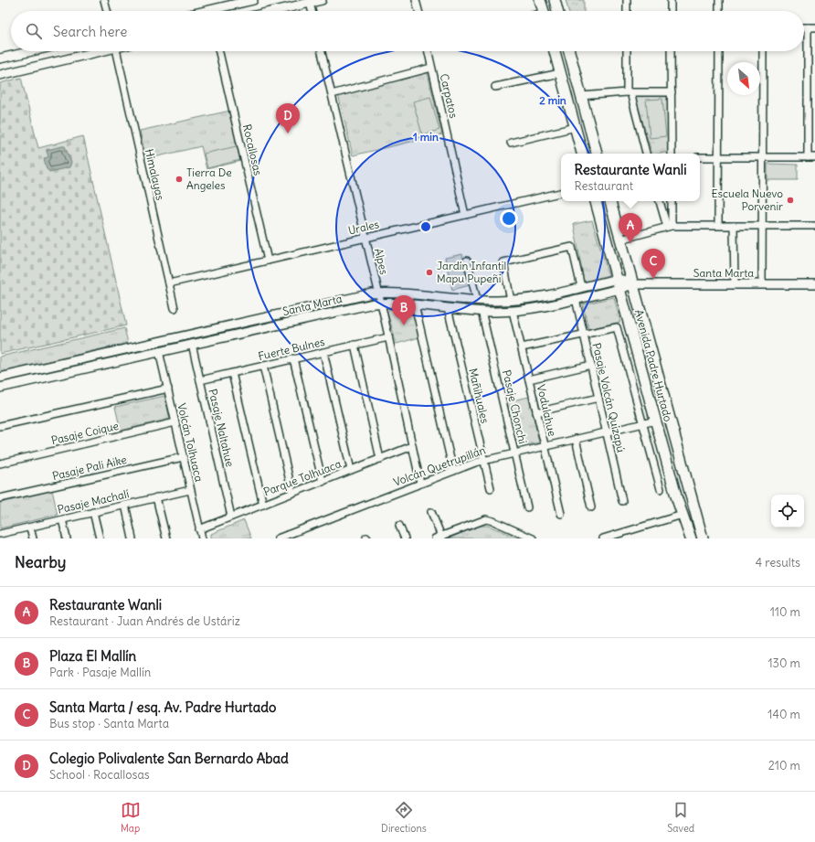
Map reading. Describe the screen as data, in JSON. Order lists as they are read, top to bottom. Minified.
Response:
{"streets":{"main road":["Avenida Padre Hurtado"],"street":["Carpatos","Rocallosas","Himalayas","Urales","Alpes","Santa Marta","Fuerte Bulnes","Mañihuales","Pasaje Volcán Quizapú","Pasaje Chonchi","Vodulahue","Pasaje Naltahue","Pasaje Coique","Volcán Tolhuaca","Volcán Quetrupillán","Pasaje Pali Aike","Parque Tolhuaca","Pasaje Machalí"]},"crossings":[["Carpatos","Urales"],["Rocallosas","Urales"],["Himalayas","Urales"],["Urales","Alpes"],["Alpes","Santa Marta"],["Alpes","Fuerte Bulnes"],["Alpes","Volcán Quetrupillán"],["Alpes","Parque Tolhuaca"],["Santa Marta","Avenida Padre Hurtado"],["Santa Marta","Mañihuales"],["Santa Marta","Pasaje Volcán Quizapú"],["Santa Marta","Pasaje Chonchi"],["Santa Marta","Vodulahue"],["Santa Marta","Pasaje Naltahue"],["Santa Marta","Volcán Tolhuaca"],["Fuerte Bulnes","Pasaje Naltahue"],["Avenida Padre Hurtado","Volcán Quetrupillán"],["Mañihuales","Volcán Quetrupillán"],["Pasaje Volcán Quizapú","Volcán Quetrupillán"],["Pasaje Chonchi","Volcán Quetrupillán"],["Vodulahue","Volcán Quetrupillán"],["Pasaje Naltahue","Parque Tolhuaca"],["Pasaje Coique","Volcán Tolhuaca"],["Volcán Tolhuaca","Pasaje Pali Aike"],["Volcán Tolhuaca","Parque Tolhuaca"],["Volcán Tolhuaca","Pasaje Machalí"]],"places":["Tierra De Angeles","Escuela Nuevo Porvenir","Jardín Infantil Mapu Pupeñi"],"north":"bottom right","page":{"search":"Search here","pins":["D","A","C","B"],"popup":["Restaurante Wanli","Restaurant"],"heading":["Nearby","4 results"],"list":[{"mark":"A","name":"Restaurante Wanli","note":"Restaurant · Juan Andrés de Ustáriz","value":"110 m"},{"mark":"B","name":"Plaza El Mallín","note":"Park · Pasaje Mallín","value":"130 m"},{"mark":"C","name":"Santa Marta / esq. Av. Padre Hurtado","note":"Bus stop · Santa Marta","value":"140 m"},{"mark":"D","name":"Colegio Polivalente San Bernardo Abad","note":"School · Rocallosas","value":"210 m"}],"nav":["Map","Directions","Saved"]},"rings":["2 min","1 min"]}
